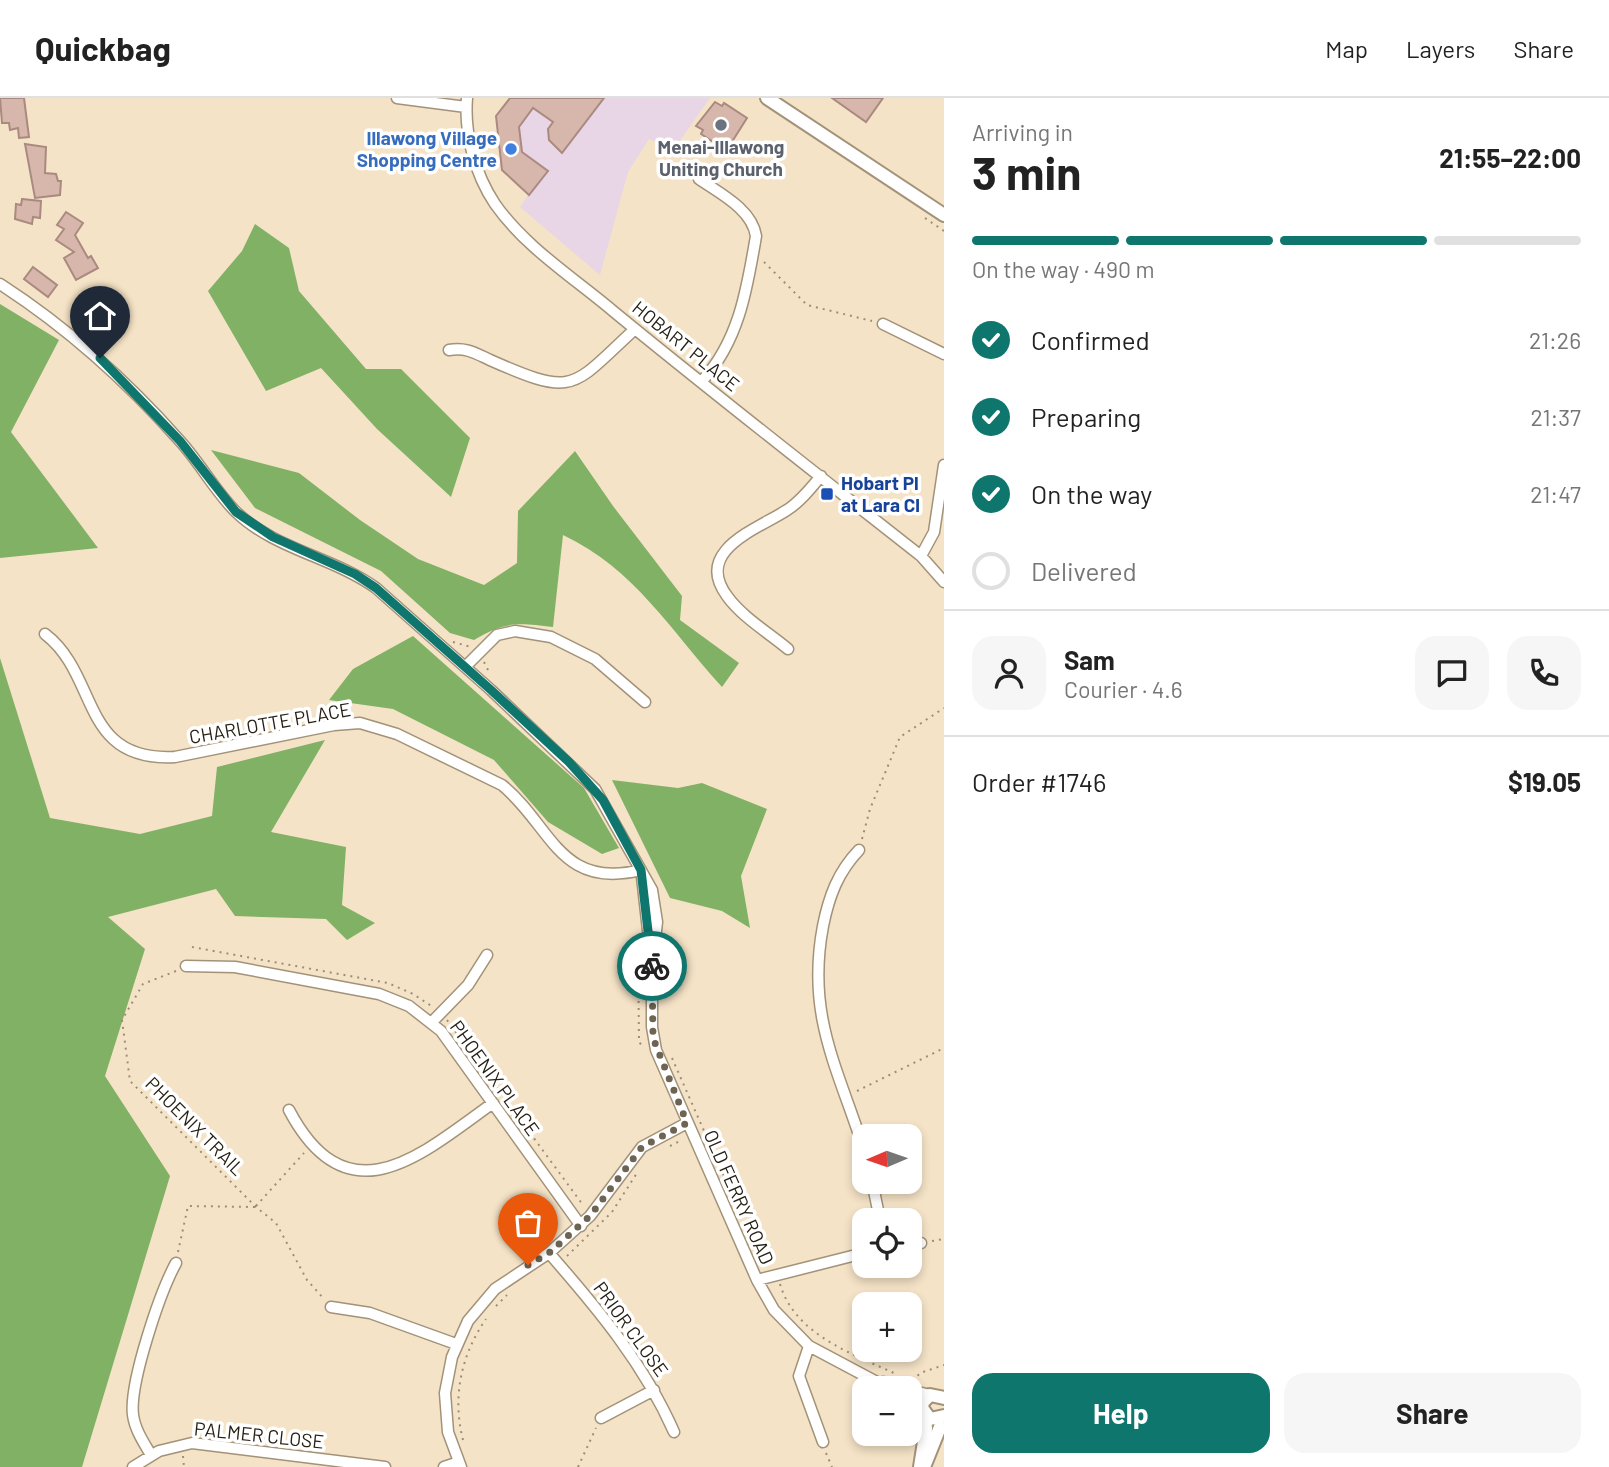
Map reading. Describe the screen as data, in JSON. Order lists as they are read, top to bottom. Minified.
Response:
{"streets":{"street":["HOBART PLACE","CHARLOTTE PLACE","PHOENIX PLACE","OLD FERRY ROAD","PRIOR CLOSE","PALMER CLOSE"],"path":["PHOENIX TRAIL"]},"crossings":[["CHARLOTTE PLACE","OLD FERRY ROAD"],["PHOENIX PLACE","PHOENIX TRAIL"]],"places":{"other":["Menai-Illawong Uniting Church","Illawong Village Shopping Centre"],"transit":["Hobart Pl at Lara Cl"]},"north":"left","page":{"header":"Quickbag","nav":["Map","Layers","Share"],"heading":["3 min","Arriving in","21:55–22:00"],"panel":["Sam","Courier · 4.6","Order #1746","$19.05"],"bar":"On the way · 490 m","list":[["Confirmed","21:26"],["Preparing","21:37"],["On the way","21:47"],"Delivered"],"map_buttons":["+","−"],"buttons":["Help","Share"]}}
